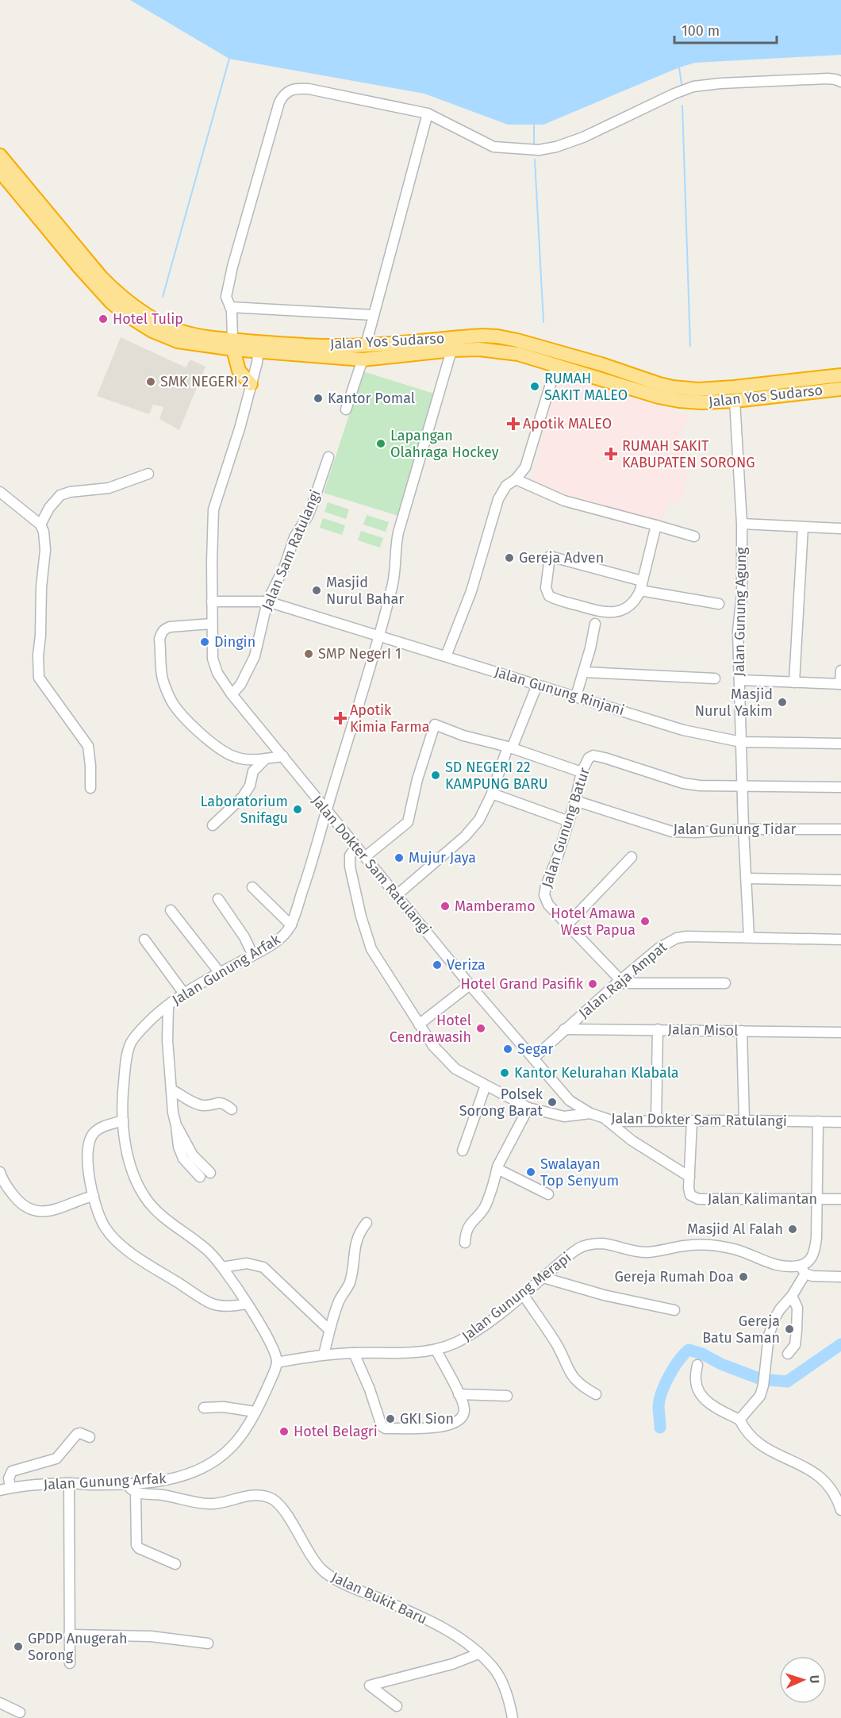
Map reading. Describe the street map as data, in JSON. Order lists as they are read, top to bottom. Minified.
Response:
{"streets":{"highway":["Jalan Yos Sudarso"],"street":["Jalan Sam Ratulangi","Jalan Gunung Agung","Jalan Gunung Rinjani","Jalan Gunung Batur","Jalan Gunung Tidar","Jalan Dokter Sam Ratulangi","Jalan Gunung Arfak","Jalan Raja Ampat","Jalan Misol","Jalan Kalimantan","Jalan Gunung Merapi","Jalan Bukit Baru"]},"crossings":[["Jalan Yos Sudarso","Jalan Gunung Agung"],["Jalan Yos Sudarso","Jalan Dokter Sam Ratulangi"],["Jalan Yos Sudarso","Jalan Gunung Arfak"],["Jalan Sam Ratulangi","Jalan Gunung Rinjani"],["Jalan Sam Ratulangi","Jalan Dokter Sam Ratulangi"],["Jalan Gunung Agung","Jalan Gunung Rinjani"],["Jalan Gunung Agung","Jalan Gunung Batur"],["Jalan Gunung Agung","Jalan Gunung Tidar"],["Jalan Gunung Agung","Jalan Raja Ampat"],["Jalan Gunung Rinjani","Jalan Dokter Sam Ratulangi"],["Jalan Gunung Rinjani","Jalan Gunung Arfak"],["Jalan Gunung Batur","Jalan Gunung Tidar"],["Jalan Gunung Batur","Jalan Raja Ampat"],["Jalan Dokter Sam Ratulangi","Jalan Gunung Arfak"],["Jalan Dokter Sam Ratulangi","Jalan Raja Ampat"],["Jalan Gunung Arfak","Jalan Gunung Merapi"],["Jalan Raja Ampat","Jalan Misol"]],"places":{"other":["Hotel Tulip","SMK NEGERI 2","RUMAH SAKIT MALEO","Kantor Pomal","Lapangan Olahraga Hockey","Gereja Adven","Masjid Nurul Bahar","Dingin","SMP NegerI 1","Masjid Nurul Yakim","SD NEGERI 22 KAMPUNG BARU","Laboratorium Snifagu","Mujur Jaya","Mamberamo","Hotel Amawa West Papua","Veriza","Hotel Grand Pasifik","Hotel Cendrawasih","Segar","Kantor Kelurahan Klabala","Polsek Sorong Barat","Swalayan Top Senyum","Masjid Al Falah","Gereja Rumah Doa","Gereja Batu Saman","GKI Sion","Hotel Belagri","GPDP Anugerah Sorong"],"health":["Apotik MALEO","RUMAH SAKIT KABUPATEN SORONG","Apotik Kimia Farma"]},"scale_bar":"100 m","north":"right"}
